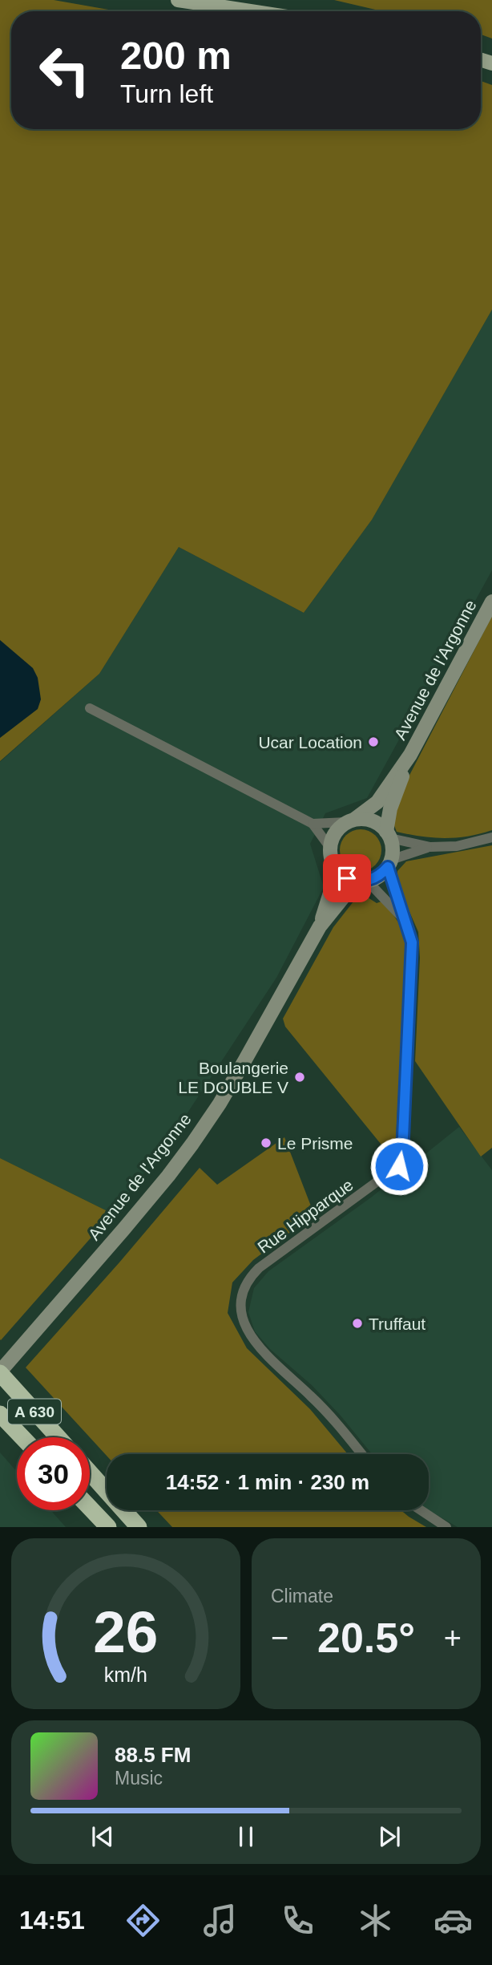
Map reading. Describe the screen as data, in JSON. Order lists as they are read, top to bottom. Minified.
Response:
{"streets":{"highway":["A 630"],"main road":["Avenue de l'Argonne"],"street":["Rue Hipparque"]},"crossings":[["Avenue de l'Argonne","Rue Hipparque"],["Avenue de l'Argonne","A 630"]],"places":["Ucar Location","Boulangerie LE DOUBLE V","Le Prisme","Truffaut"],"page":{"turn":["200 m","Turn left"],"limit":"30","trip":"14:52 · 1 min · 230 m","tile":"Climate","heat":["−","20.5°","+"],"song":["88.5 FM","Music"],"tabs":"14:51","gauge":["26","km/h"]}}
